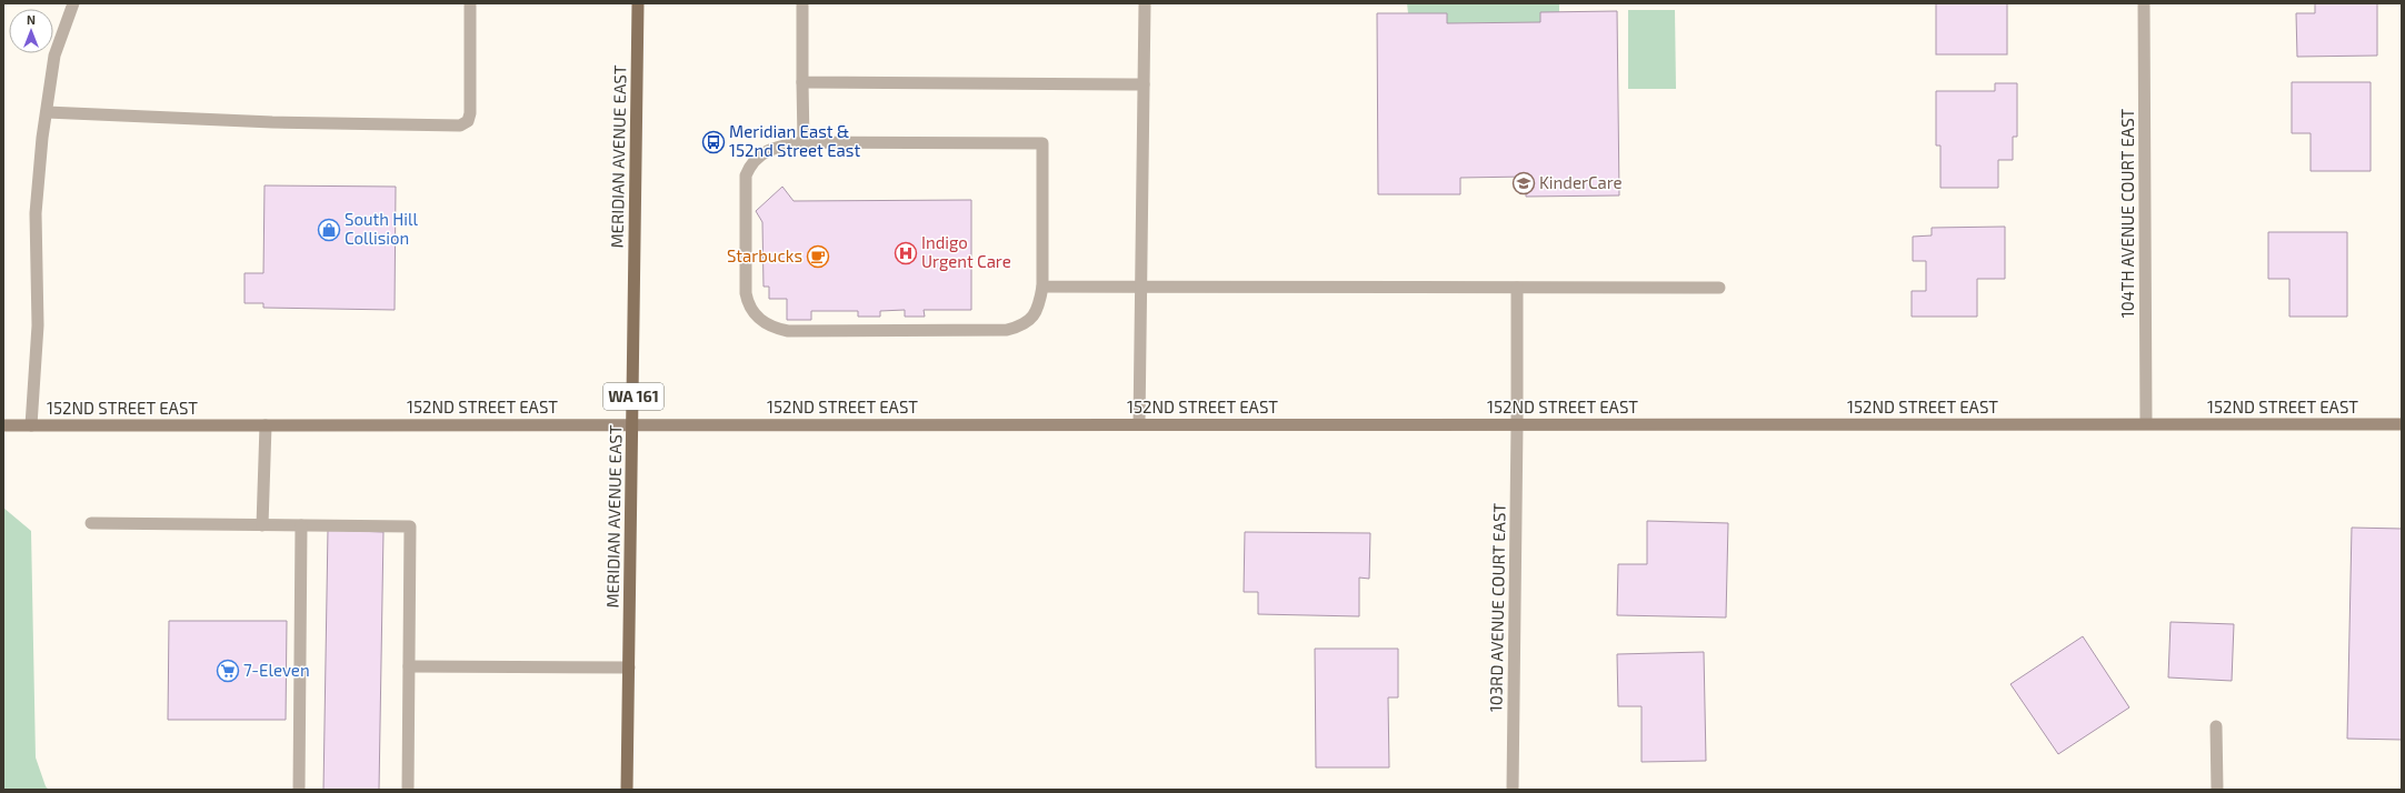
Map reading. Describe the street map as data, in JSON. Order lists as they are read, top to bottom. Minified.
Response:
{"streets":{"main road":["MERIDIAN AVENUE EAST","WA 161","152ND STREET EAST"],"street":["104TH AVENUE COURT EAST","103RD AVENUE COURT EAST"]},"crossings":[["MERIDIAN AVENUE EAST","152ND STREET EAST"],["104TH AVENUE COURT EAST","152ND STREET EAST"],["152ND STREET EAST","103RD AVENUE COURT EAST"]],"places":{"bus stop":["Meridian East & 152nd Street East"],"school or university":["KinderCare"],"shop":["South Hill Collision"],"hospital":["Indigo Urgent Care"],"cafe":["Starbucks"],"supermarket":["7-Eleven"]},"north":"top"}
